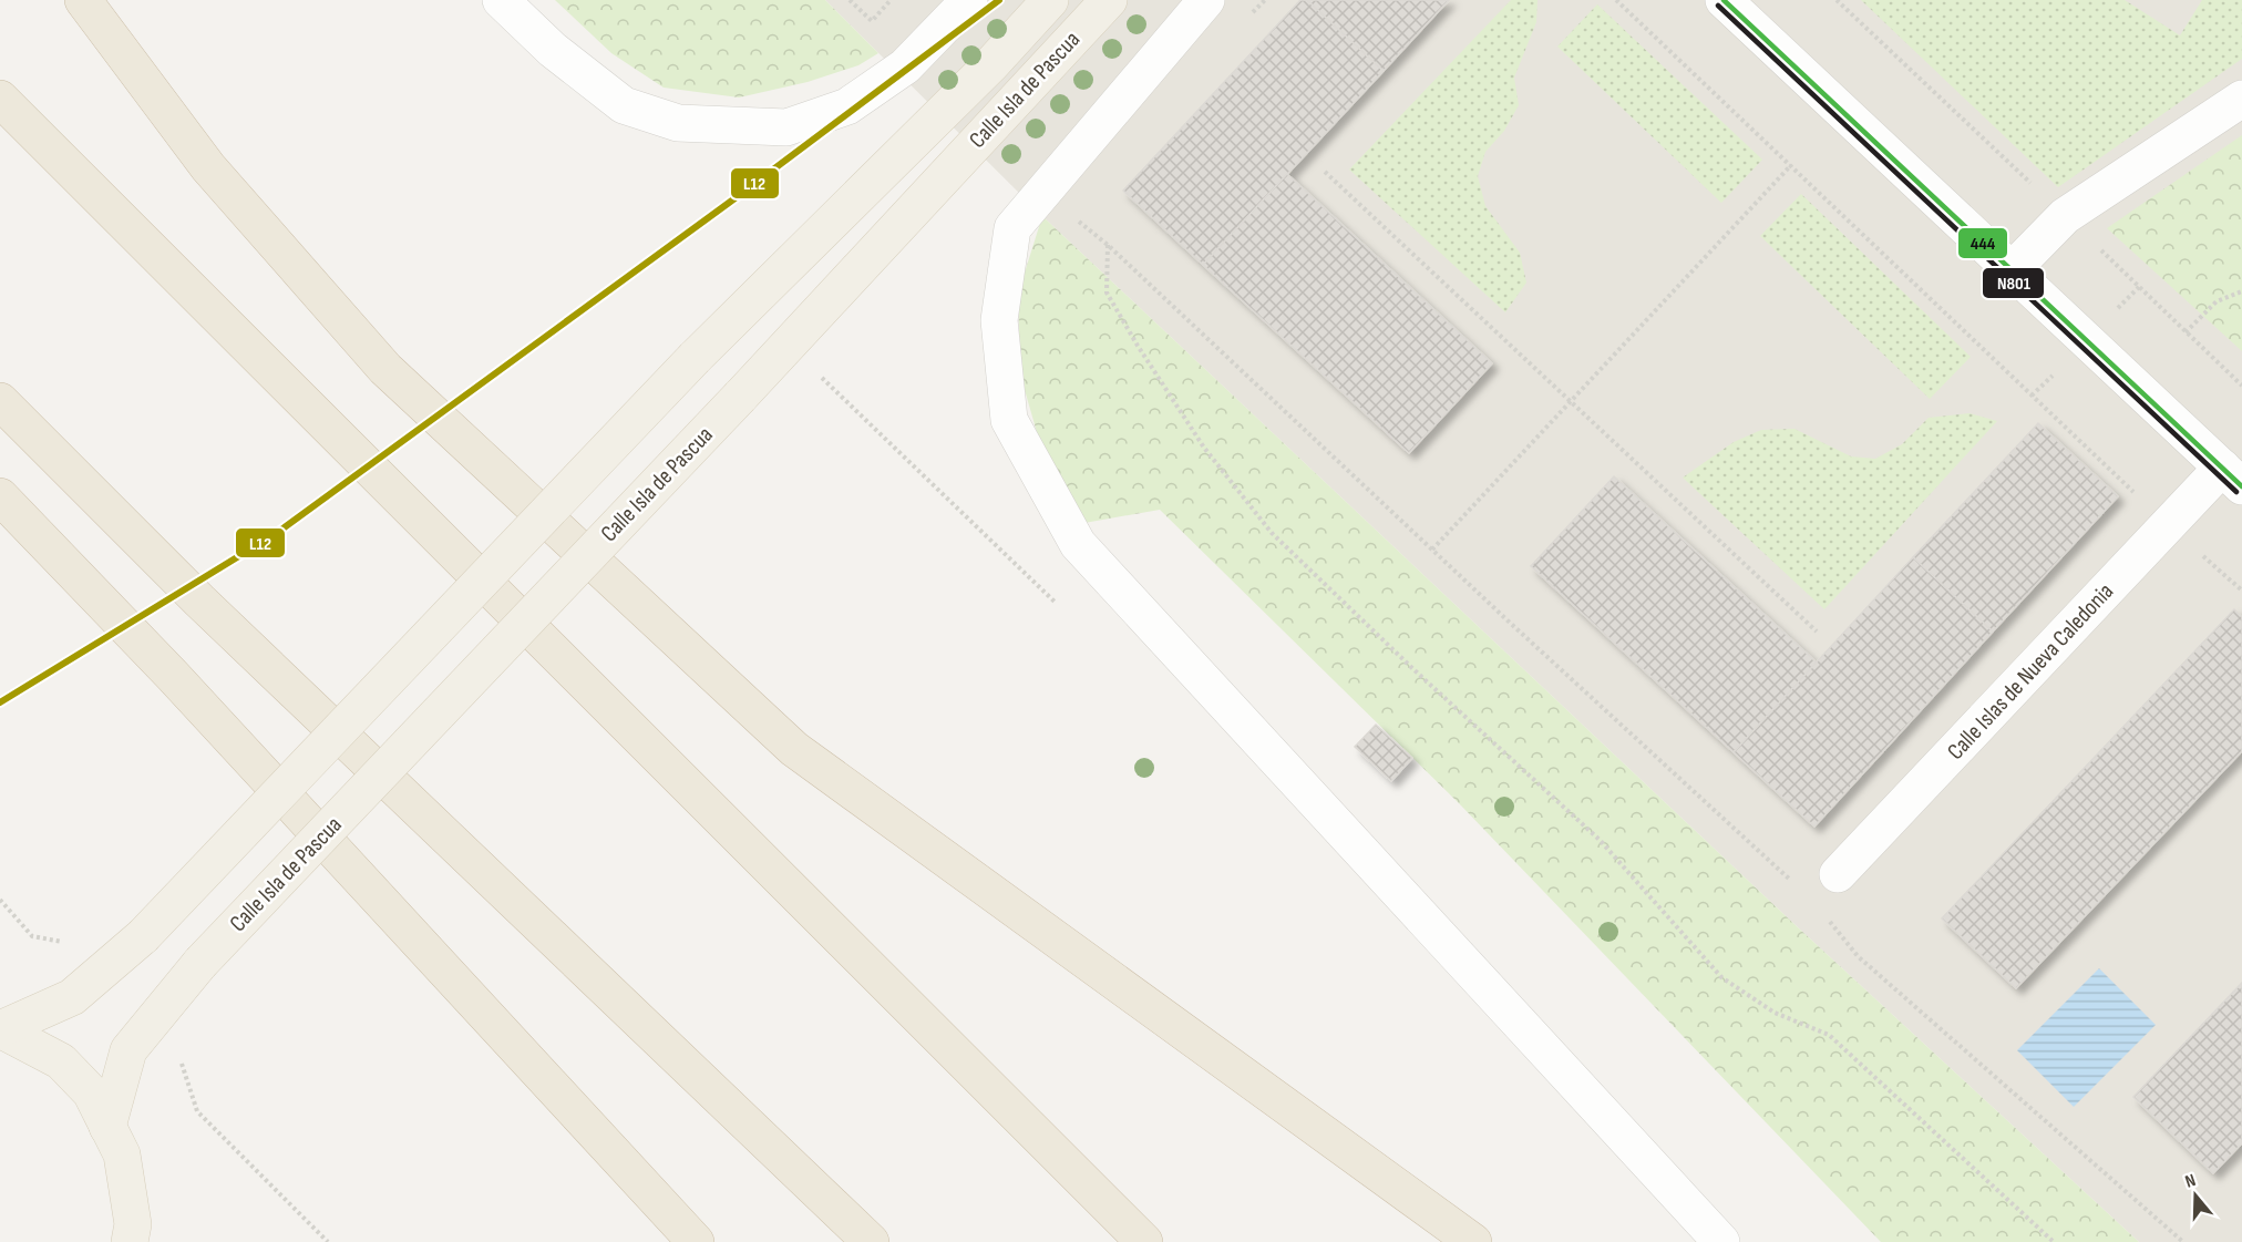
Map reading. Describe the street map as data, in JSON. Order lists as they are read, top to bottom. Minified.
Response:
{"streets":{"main road":["Calle Isla de Pascua"],"street":["Calle Islas de Nueva Caledonia"]},"lines":["transit line L12","transit line 444","transit line N801"],"north":"top"}
